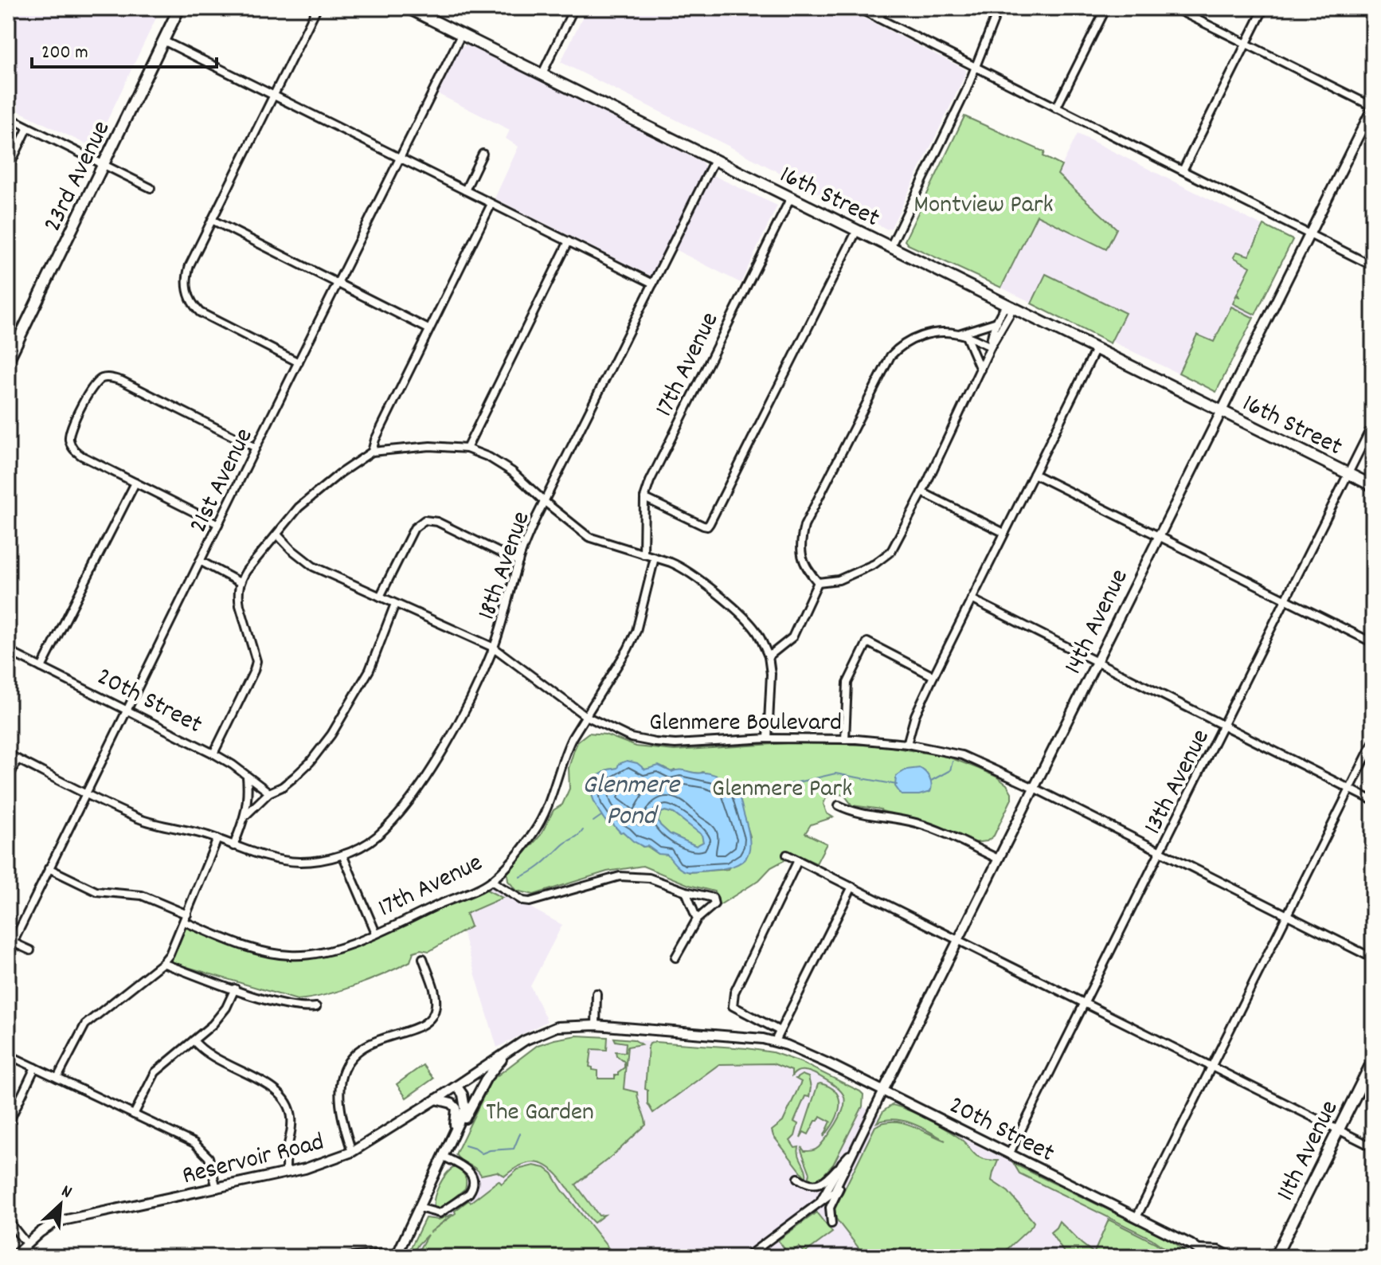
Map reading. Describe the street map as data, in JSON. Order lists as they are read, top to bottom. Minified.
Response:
{"streets":{"main road":["23rd Avenue","16th Street","11th Avenue"],"street":["17th Avenue","21st Avenue","18th Avenue","14th Avenue","20th Street","Glenmere Boulevard","13th Avenue","Reservoir Road"]},"crossings":[["16th Street","17th Avenue"],["16th Street","21st Avenue"],["16th Street","18th Avenue"],["16th Street","14th Avenue"],["16th Street","13th Avenue"],["17th Avenue","21st Avenue"],["17th Avenue","Glenmere Boulevard"],["21st Avenue","18th Avenue"],["21st Avenue","20th Street"],["18th Avenue","Glenmere Boulevard"],["14th Avenue","20th Street"],["14th Avenue","Glenmere Boulevard"],["20th Street","13th Avenue"],["20th Street","Reservoir Road"],["Glenmere Boulevard","13th Avenue"]],"water":["Glenmere Pond"],"parks":["Montview Park","Glenmere Park","The Garden"],"scale_bar":"200 m","north":"top right"}
